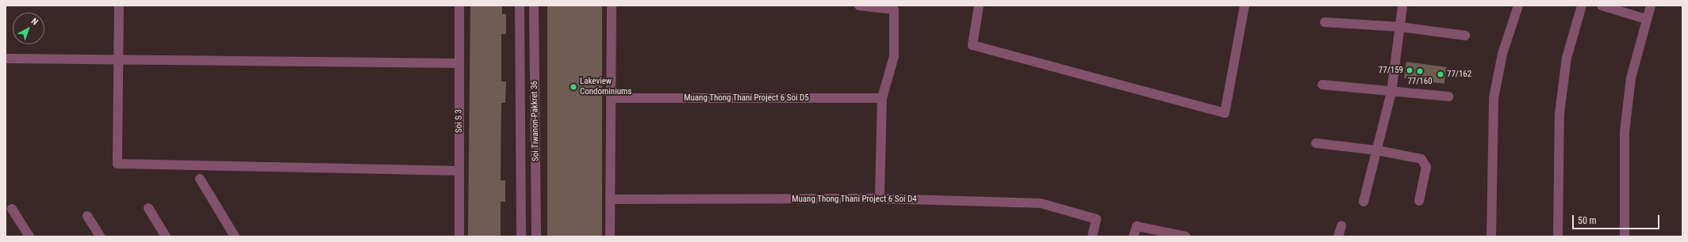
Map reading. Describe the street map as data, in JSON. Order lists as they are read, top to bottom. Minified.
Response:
{"streets":{"street":["Muang Thong Thani Project 6 Soi D5","Soi S 3","Soi Tiwanon-Pakkret 36","Muang Thong Thani Project 6 Soi D4"]},"places":["77/159","77/160","77/162","Lakeview Condominiums"],"scale_bar":"50 m","north":"top right"}
